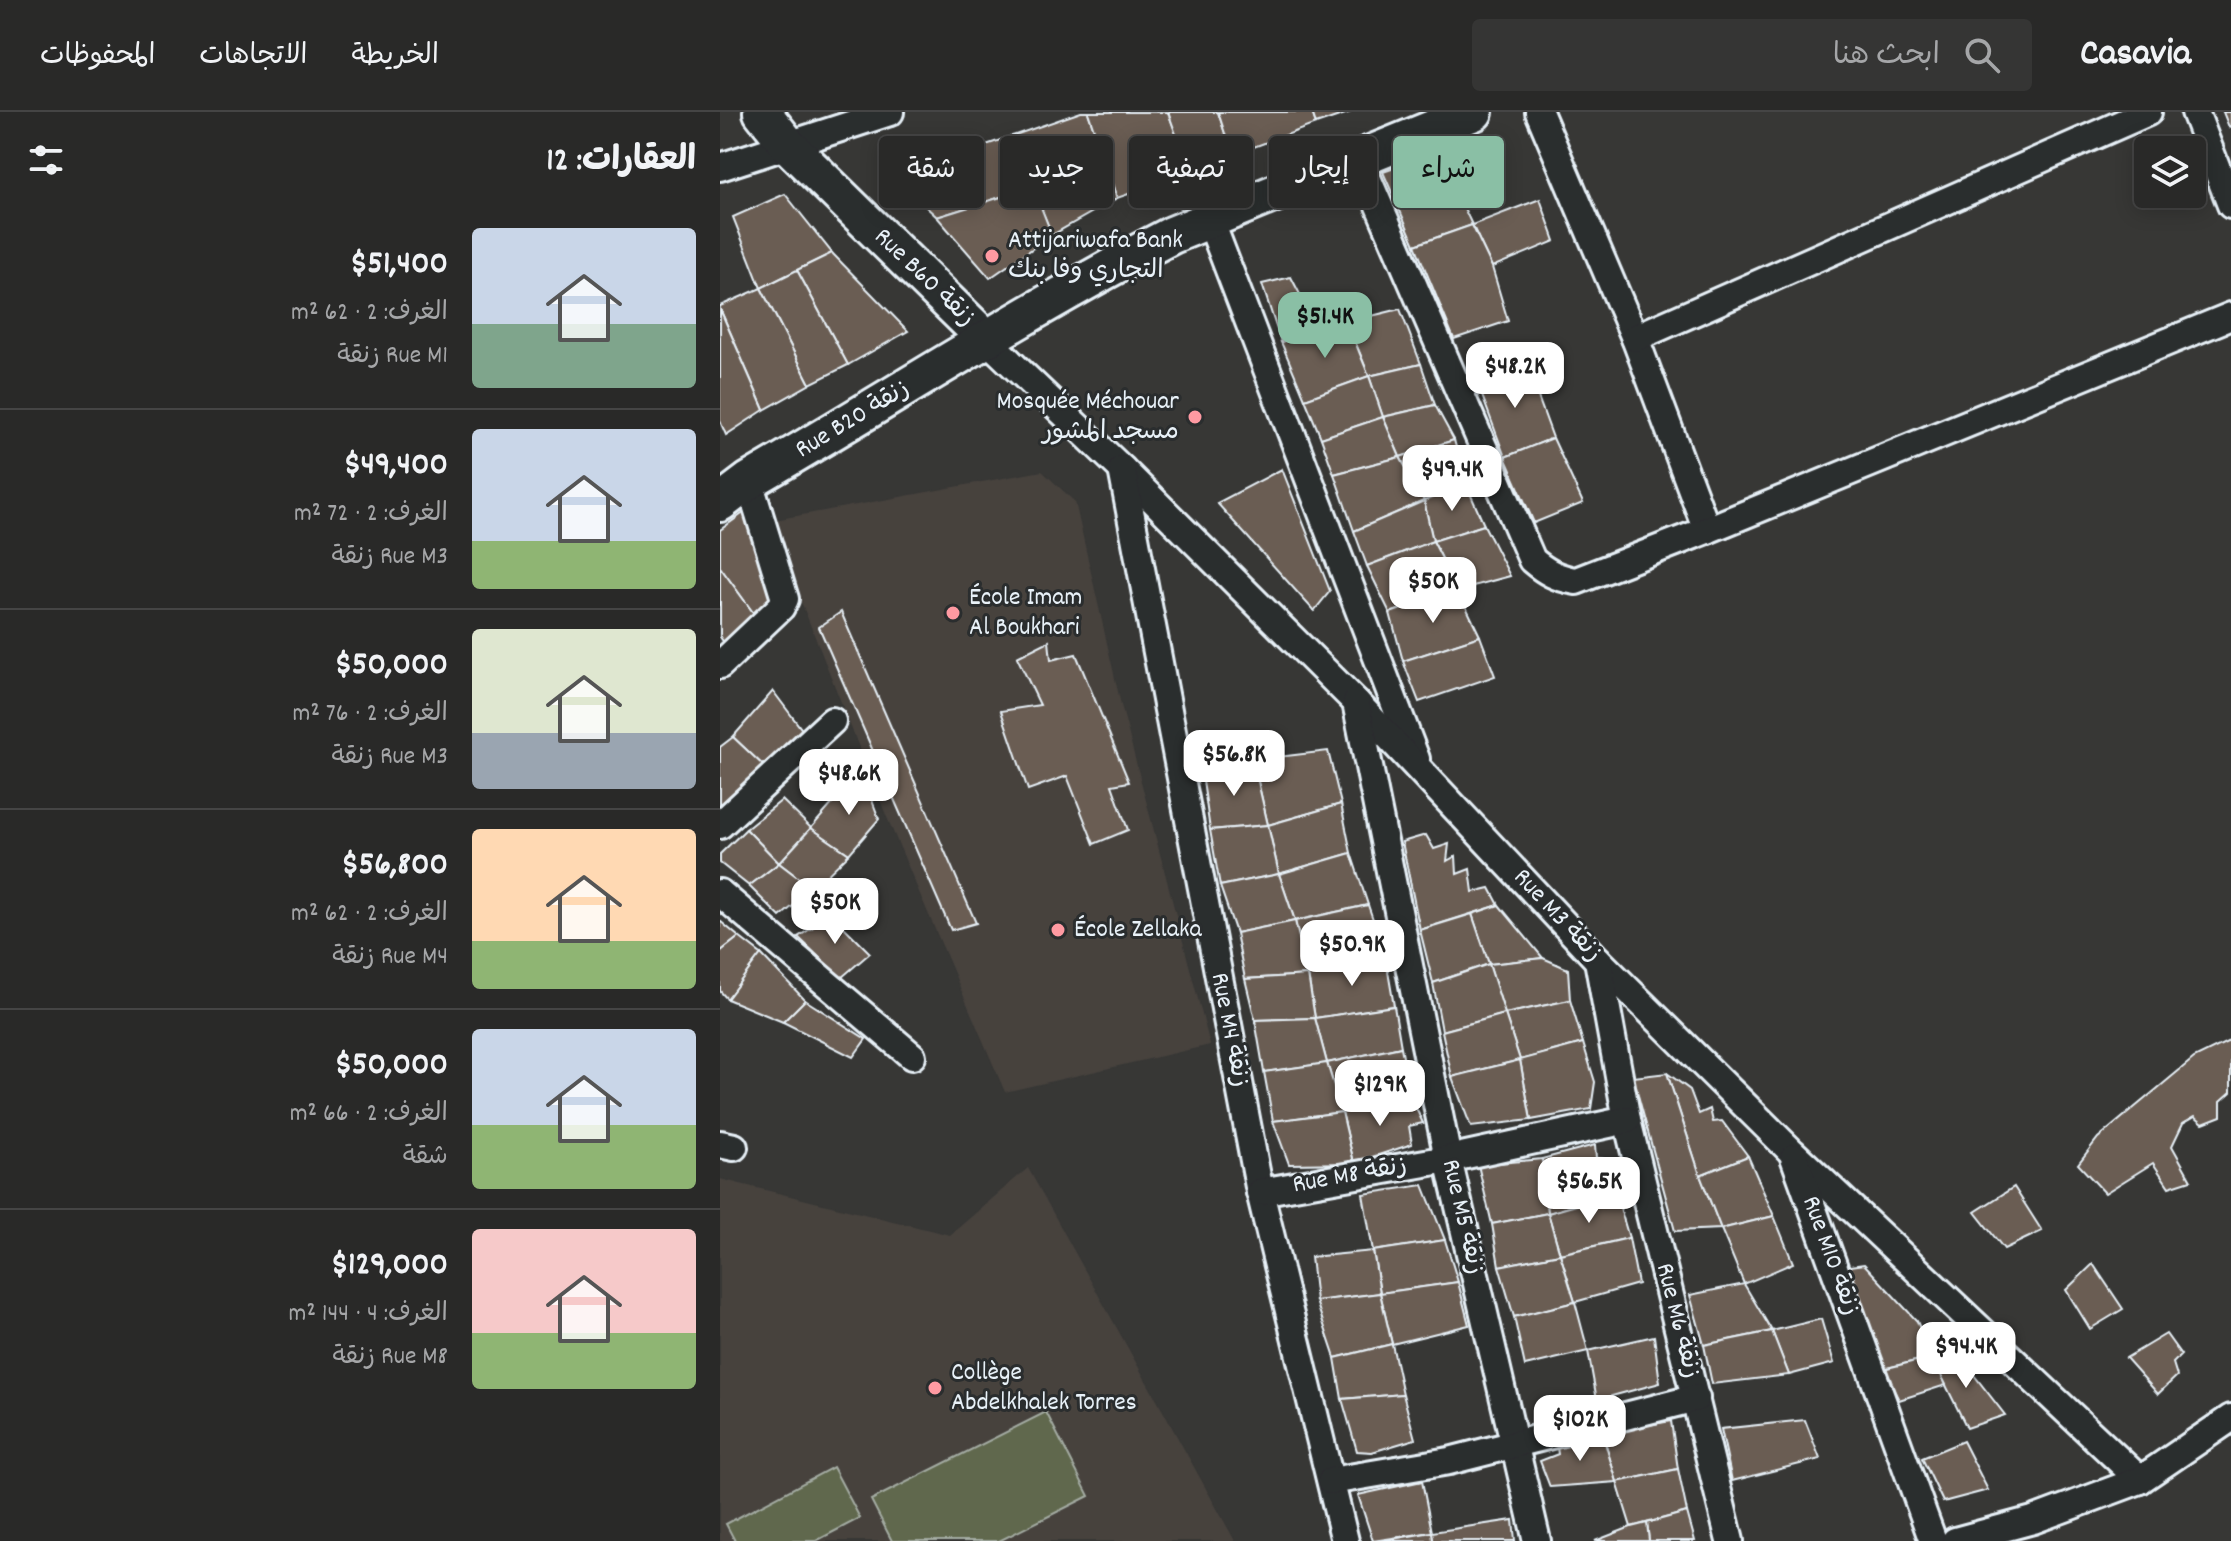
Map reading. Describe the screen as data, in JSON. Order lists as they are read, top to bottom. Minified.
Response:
{"streets":{"street":["Rue B60 زنقة","Rue B20 زنقة","Rue M3 زنقة","Rue M4 زنقة","Rue M8 زنقة","Rue M5 زنقة","Rue M10 زنقة","Rue M6 زنقة"]},"crossings":[["Rue B60 زنقة","Rue B20 زنقة"],["Rue B60 زنقة","Rue M3 زنقة"],["Rue B20 زنقة","Rue M3 زنقة"],["Rue M3 زنقة","Rue M4 زنقة"],["Rue M3 زنقة","Rue M5 زنقة"],["Rue M3 زنقة","Rue M10 زنقة"],["Rue M3 زنقة","Rue M6 زنقة"],["Rue M4 زنقة","Rue M8 زنقة"],["Rue M8 زنقة","Rue M5 زنقة"],["Rue M8 زنقة","Rue M6 زنقة"]],"places":["Attijariwafa Bank التجاري وفا بنك","Mosquée Méchouar مسجد المشور","École Imam Al Boukhari","École Zellaka","Collège Abdelkhalek Torres"],"page":{"header":"Casavia","search":"ابحث هنا","nav":["الخريطة","الاتجاهات","المحفوظات"],"heading":"العقارات: 12","chip":["شراء","إيجار","تصفية","جديد","شقة"],"list":[{"name":"$51,400","note":"الغرف: 2 · 62 m² · Rue M1 زنقة"},{"name":"$49,400","note":"الغرف: 2 · 72 m² · Rue M3 زنقة"},{"name":"$50,000","note":"الغرف: 2 · 76 m² · Rue M3 زنقة"},{"name":"$56,800","note":"الغرف: 2 · 62 m² · Rue M4 زنقة"},{"name":"$50,000","note":"الغرف: 2 · 66 m² · شقة"},{"name":"$129,000","note":"الغرف: 4 · 144 m² · Rue M8 زنقة"}],"price":["$51.4K","$48.2K","$49.4K","$50K","$56.8K","$48.6K","$50K","$50.9K","$129K","$56.5K","$94.4K","$102K"]}}
